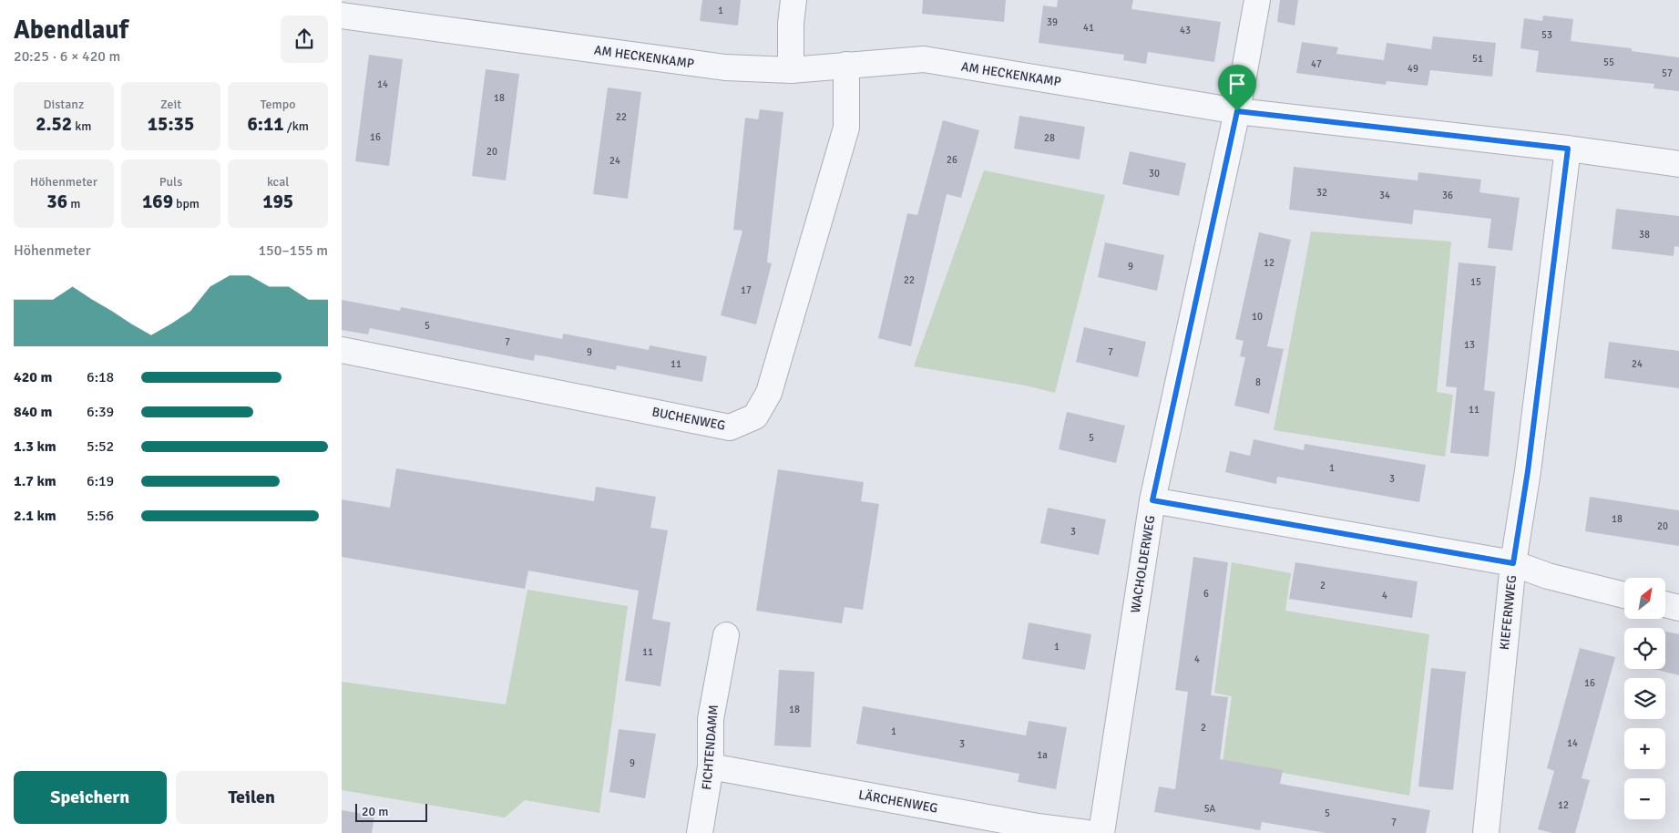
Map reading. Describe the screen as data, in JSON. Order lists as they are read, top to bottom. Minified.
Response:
{"streets":{"street":["AM HECKENKAMP","BUCHENWEG","WACHOLDERWEG","KIEFERNWEG","FICHTENDAMM","LÄRCHENWEG"]},"crossings":[["AM HECKENKAMP","BUCHENWEG"],["AM HECKENKAMP","WACHOLDERWEG"],["AM HECKENKAMP","KIEFERNWEG"],["FICHTENDAMM","LÄRCHENWEG"]],"house_numbers":["1","39","41","43","53","51","55","47","49","57","14","18","22","16","28","20","26","24","30","32","34","36","38","12","9","22","15","17","10","5","7","13","9","7","11","24","8","11","5","1","3","18","20","3","2","6","4","1","11","4","16","18","2","1","14","3","1a","9","12","5A","5","7"],"scale_bar":"20 m","north":"top right","page":{"heading":["Abendlauf","20:25 · 6 × 420 m"],"stats":[["Distanz","2.52 km"],["Zeit","15:35"],["Tempo","6:11 /km"],["Höhenmeter","36 m"],["Puls","169 bpm"],["kcal","195"]],"chart":["Höhenmeter","150–155 m"],"list":[{"name":"420 m","note":"6:18"},{"name":"840 m","note":"6:39"},{"name":"1.3 km","note":"5:52"},{"name":"1.7 km","note":"6:19"},{"name":"2.1 km","note":"5:56"}],"map_buttons":["+","−"],"buttons":["Speichern","Teilen"],"scale":"20 m"}}
